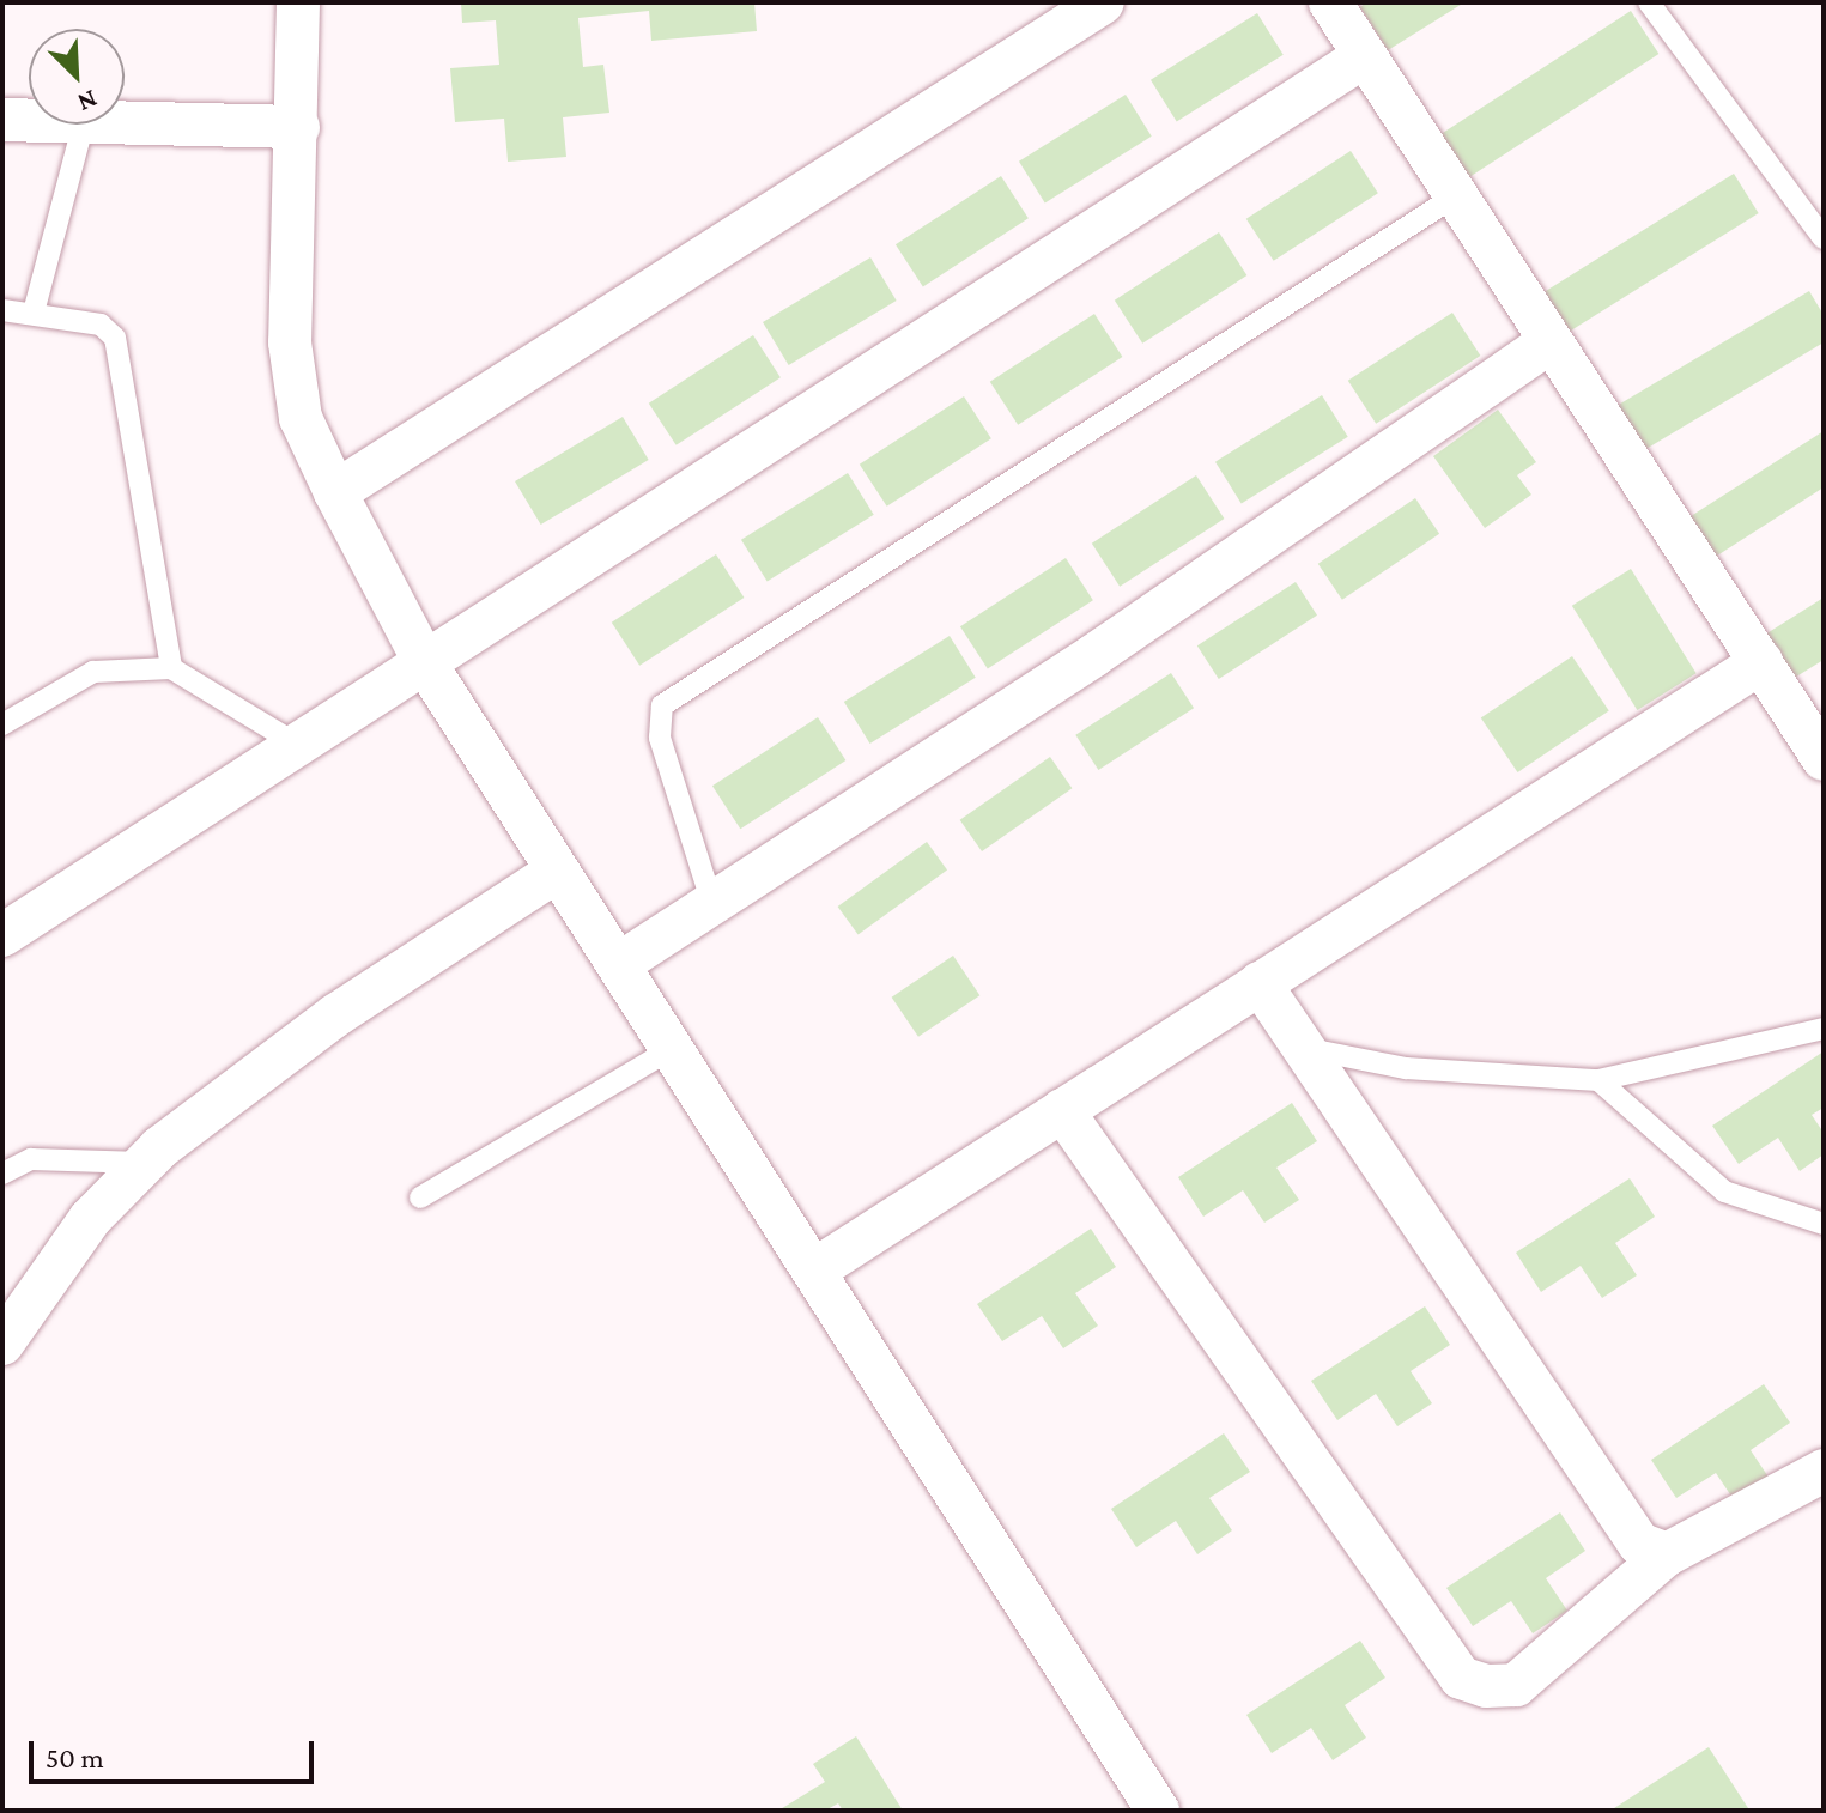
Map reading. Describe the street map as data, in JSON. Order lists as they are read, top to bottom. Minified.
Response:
{"scale_bar":"50 m","north":"bottom right"}
